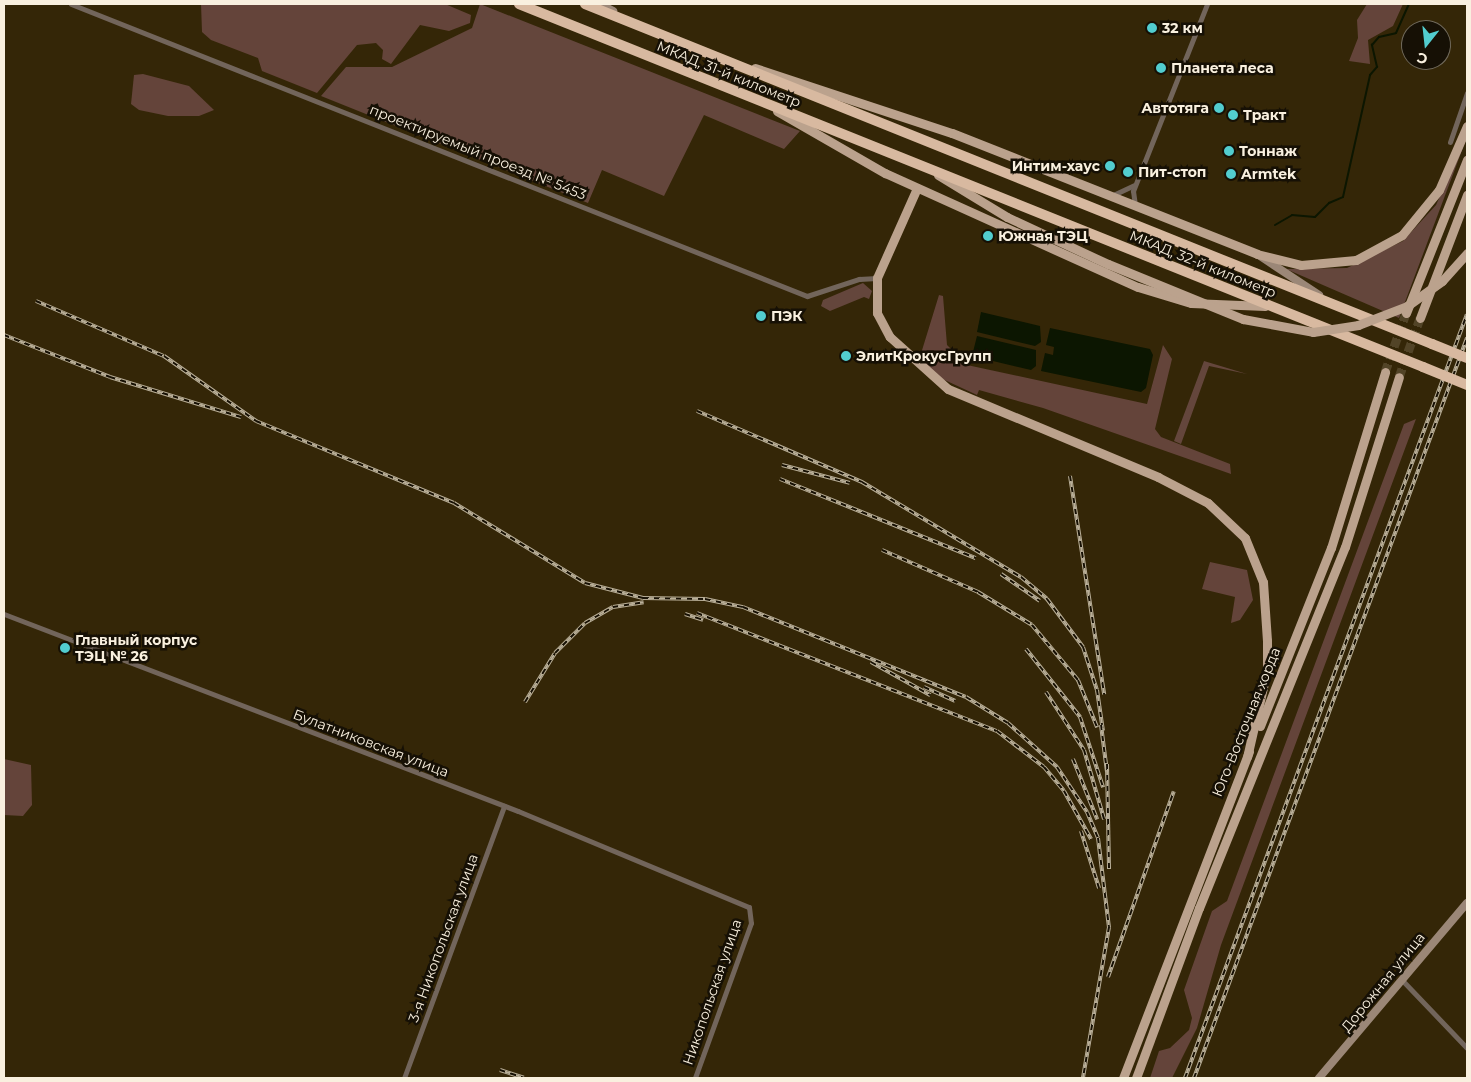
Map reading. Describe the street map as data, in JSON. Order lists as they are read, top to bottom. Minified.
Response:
{"streets":{"highway":["МКАД, 31-й километр","МКАД, 32-й километр"],"main road":["Юго-Восточная хорда","Дорожная улица"],"street":["проектируемый проезд № 5453","Булатниковская улица","3-я Никопольская улица","Никопольская улица"]},"crossings":[["МКАД, 31-й километр","МКАД, 32-й километр"],["Булатниковская улица","3-я Никопольская улица"],["Булатниковская улица","Никопольская улица"]],"places":["32 км","Планета леса","Автотяга","Тракт","Тоннаж","Интим-хаус","Пит-стоп","Armtek","Южная ТЭЦ","ПЭК","ЭлитКрокусГрупп","Главный корпус ТЭЦ № 26"],"north":"bottom"}
